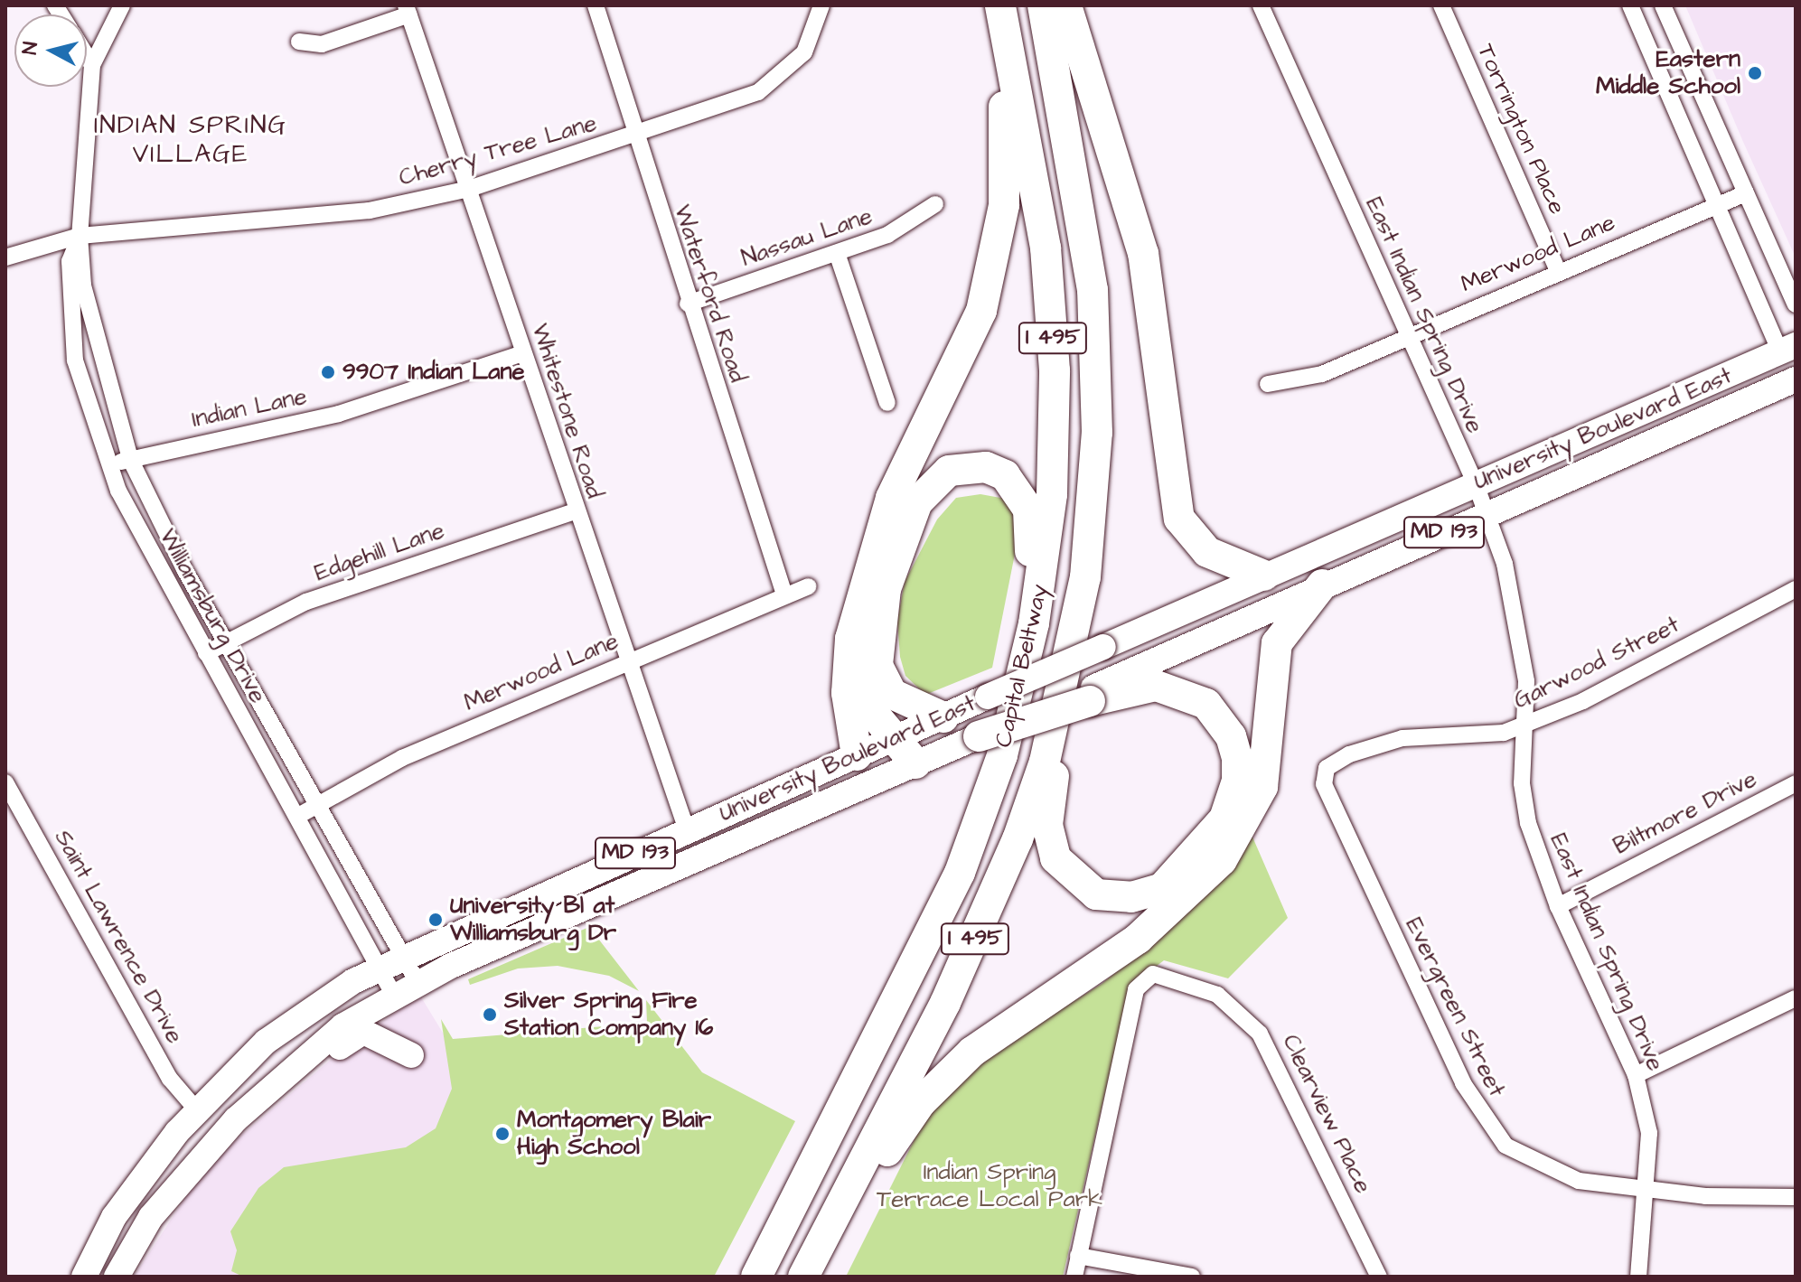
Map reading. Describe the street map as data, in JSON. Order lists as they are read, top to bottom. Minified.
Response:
{"streets":{"highway":["I 495","Capital Beltway"],"main road":["University Boulevard East","MD 193"],"street":["Torrington Place","Cherry Tree Lane","Nassau Lane","Merwood Lane","Waterford Road","East Indian Spring Drive","Indian Lane","Whitestone Road","Edgehill Lane","Williamsburg Drive","Garwood Street","Biltmore Drive","Saint Lawrence Drive","Evergreen Street","Clearview Place"]},"crossings":[["Torrington Place","Merwood Lane"],["Cherry Tree Lane","Waterford Road"],["Cherry Tree Lane","Whitestone Road"],["Cherry Tree Lane","Williamsburg Drive"],["Nassau Lane","Waterford Road"],["Merwood Lane","Waterford Road"],["Merwood Lane","East Indian Spring Drive"],["Merwood Lane","Whitestone Road"],["Merwood Lane","Williamsburg Drive"],["East Indian Spring Drive","University Boulevard East"],["East Indian Spring Drive","Garwood Street"],["East Indian Spring Drive","Biltmore Drive"],["East Indian Spring Drive","Evergreen Street"],["Indian Lane","Whitestone Road"],["Indian Lane","Williamsburg Drive"],["Whitestone Road","University Boulevard East"],["Whitestone Road","Edgehill Lane"],["University Boulevard East","Williamsburg Drive"],["University Boulevard East","Saint Lawrence Drive"],["Edgehill Lane","Williamsburg Drive"],["Garwood Street","Evergreen Street"]],"districts":["INDIAN SPRING VILLAGE"],"parks":["Indian Spring Terrace Local Park"],"places":["Eastern Middle School","9907 Indian Lane","University Bl at Williamsburg Dr","Silver Spring Fire Station Company 16","Montgomery Blair High School"],"north":"left"}
